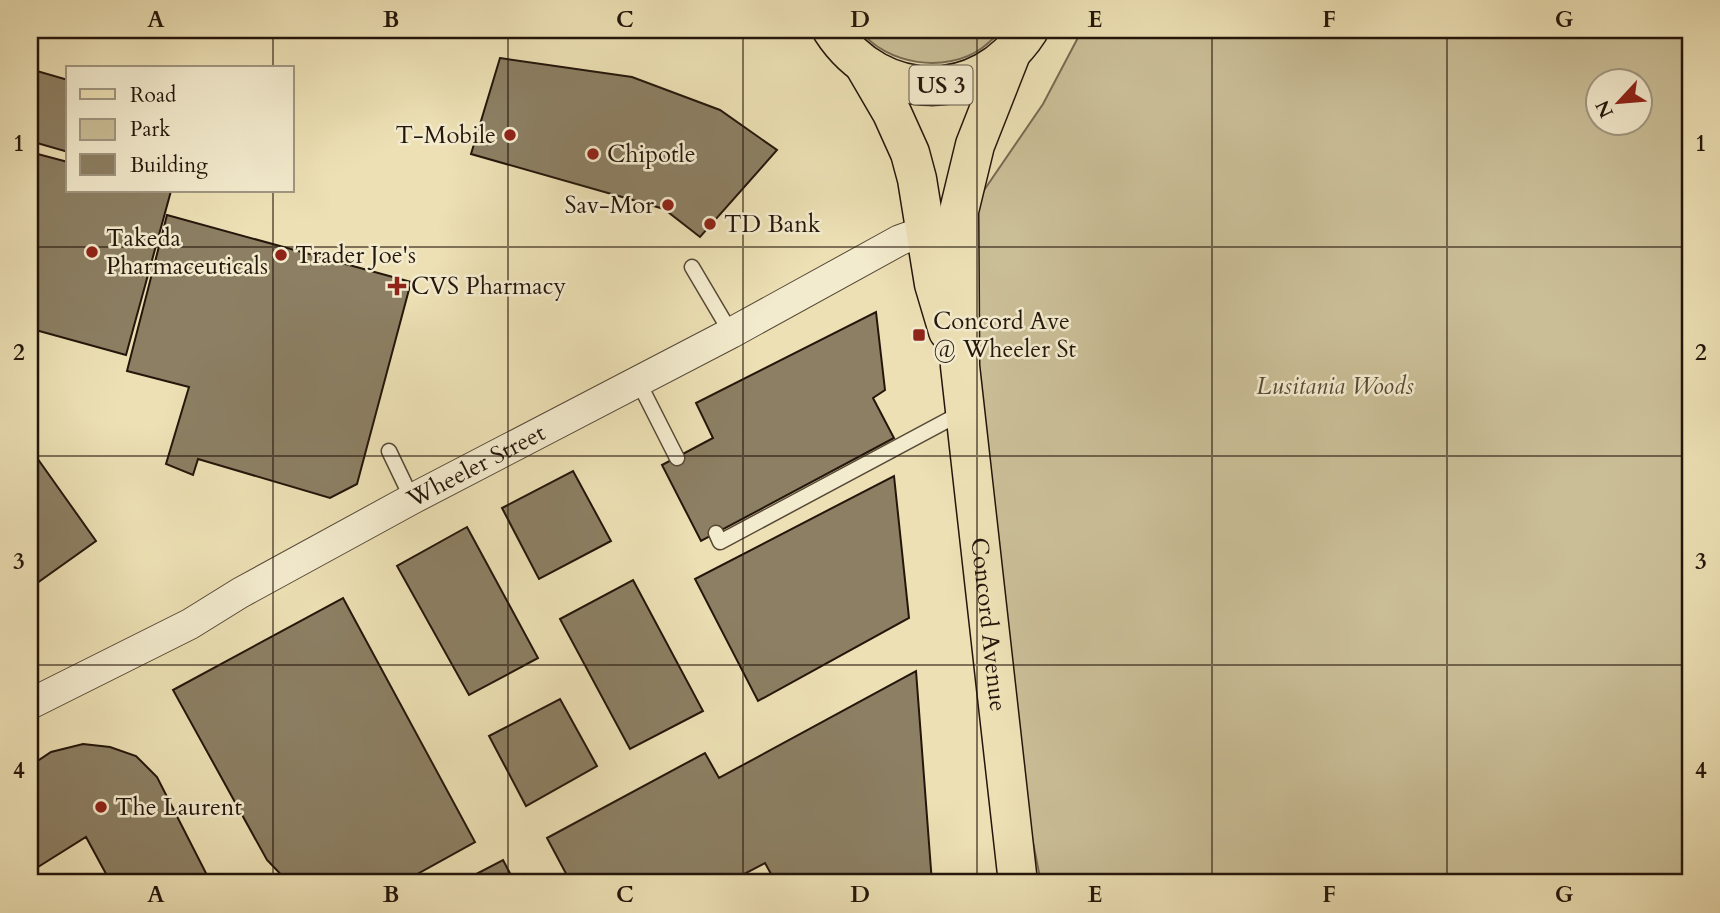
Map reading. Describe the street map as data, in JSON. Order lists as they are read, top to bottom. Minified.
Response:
{"streets":{"main road":["US 3","Concord Avenue"],"street":["Wheeler Street"]},"crossings":[["US 3","Concord Avenue"],["Wheeler Street","Concord Avenue"]],"parks":["Lusitania Woods"],"places":{"other":["T-Mobile","Chipotle","Sav-Mor","TD Bank","Takeda Pharmaceuticals","Trader Joe's","The Laurent"],"health":["CVS Pharmacy"],"transit":["Concord Ave @ Wheeler St"]},"legend":["Road","Park","Building"],"north":"bottom left","grid":{"columns":["A","B","C","D","E","F","G"],"rows":["1","2","3","4"]}}
